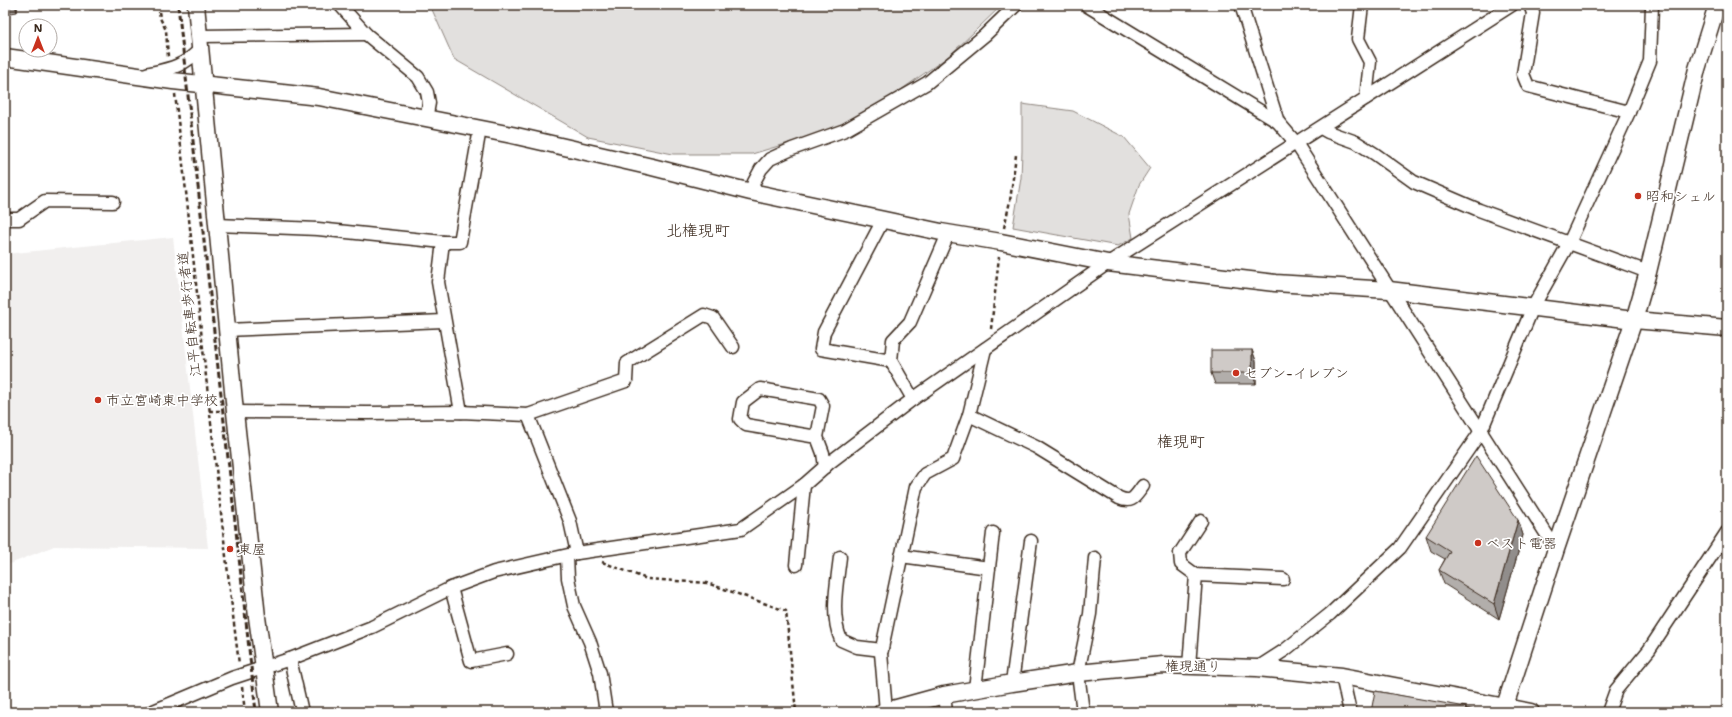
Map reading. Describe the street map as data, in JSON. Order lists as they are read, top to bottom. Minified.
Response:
{"streets":{"street":["権現通り"],"path":["江平自転車歩行者道"]},"districts":["北権現町","権現町"],"places":["昭和シェル","セブン-イレブン","市立宮崎東中学校","ベスト電器","東屋"],"north":"top"}
